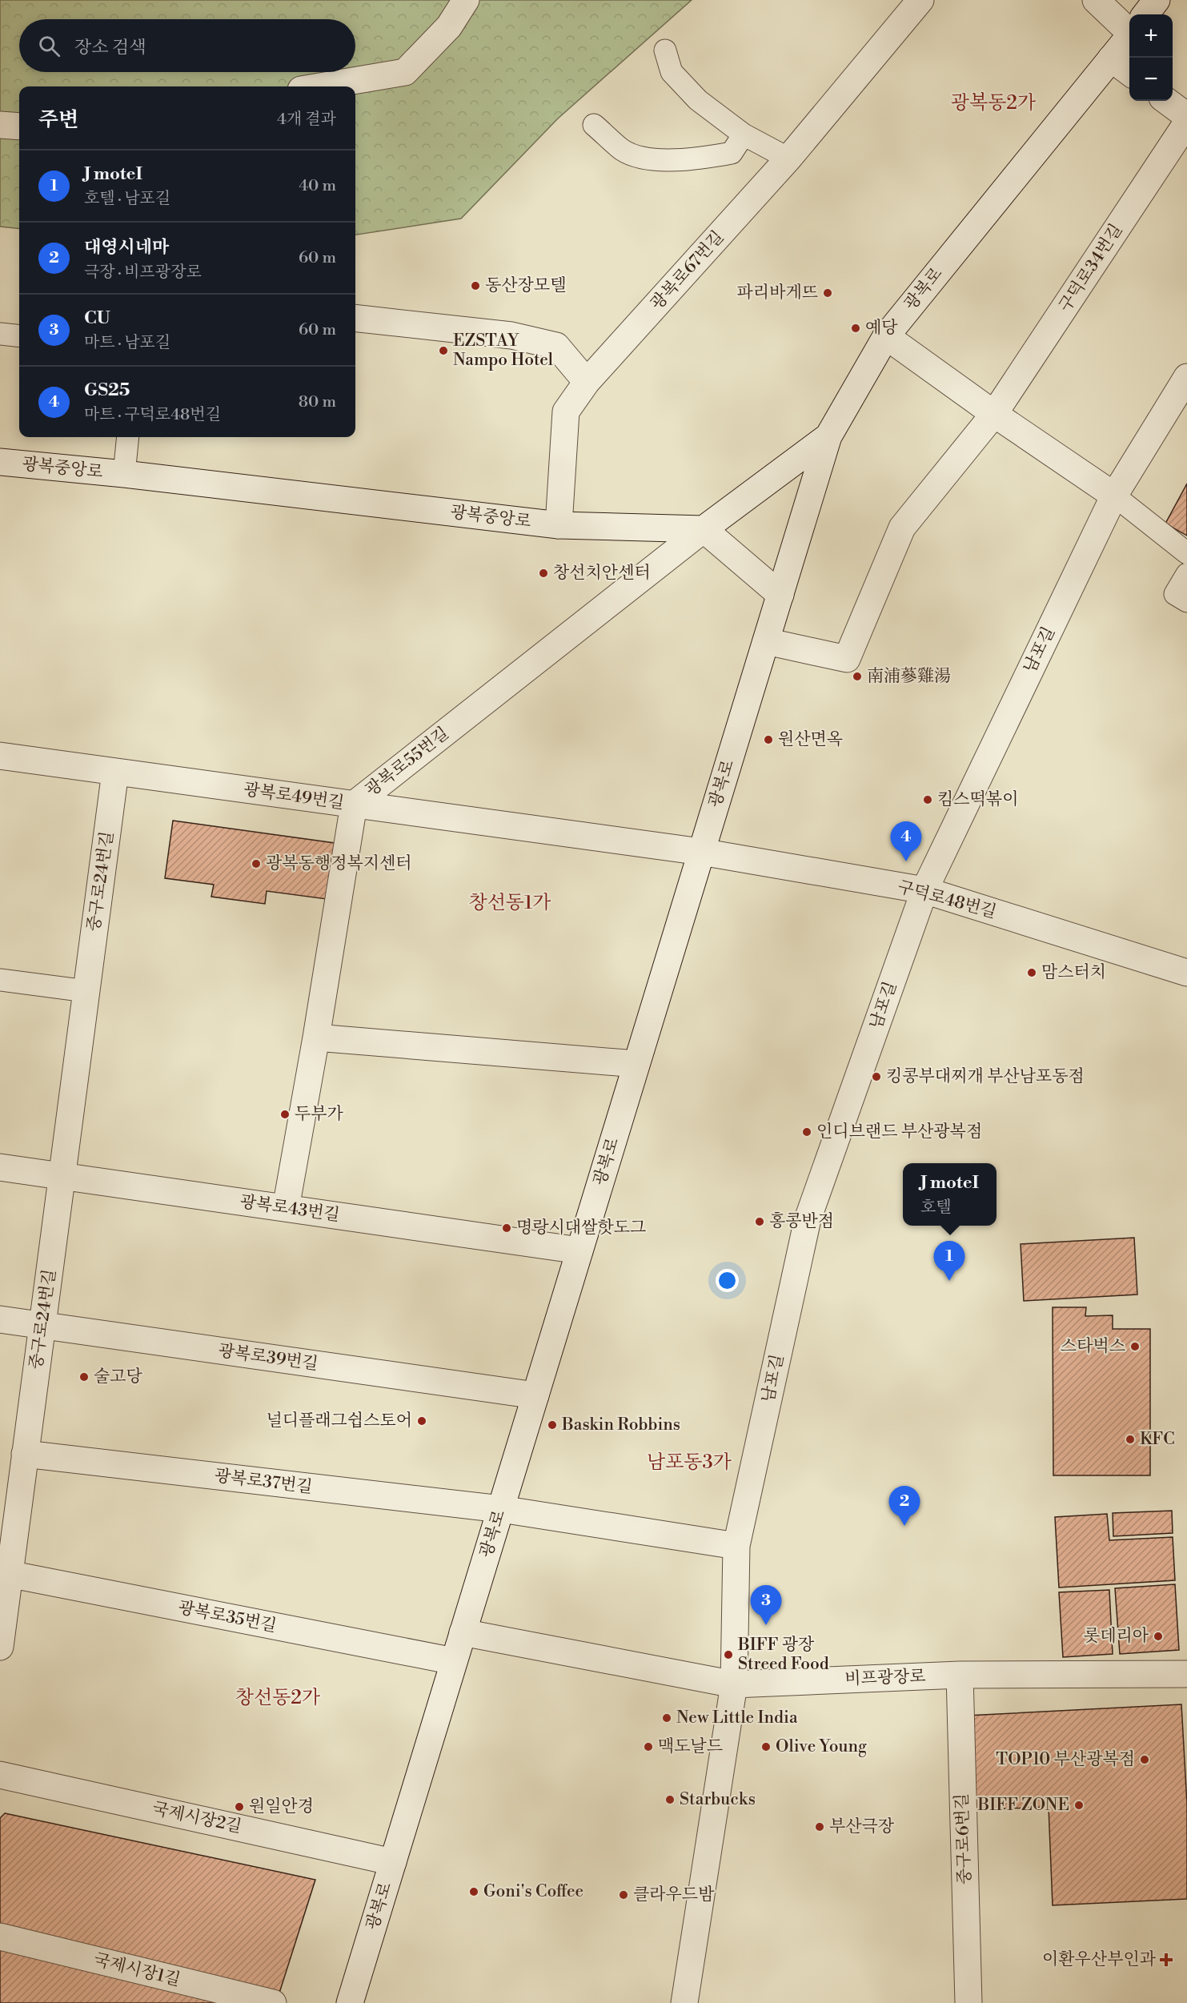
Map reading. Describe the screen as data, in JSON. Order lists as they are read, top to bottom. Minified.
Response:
{"streets":{"street":["구덕로34번길","광복로67번길","광복로","광복중앙로","남포길","광복로55번길","광복로49번길","중구로24번길","구덕로48번길","광복로43번길","광복로39번길","광복로37번길","광복로35번길","비프광장로","국제시장2길","중구로6번길","국제시장1길"]},"crossings":[["광복로67번길","광복중앙로"],["광복로","광복로49번길"],["광복로","구덕로48번길"],["광복로","광복로43번길"],["광복로","광복로39번길"],["광복로","광복로37번길"],["광복로","광복로35번길"],["광복로","국제시장2길"],["광복중앙로","광복로55번길"],["남포길","구덕로48번길"],["남포길","비프광장로"],["광복로55번길","광복로49번길"],["광복로55번길","광복로43번길"],["광복로49번길","중구로24번길"],["광복로49번길","구덕로48번길"],["중구로24번길","광복로43번길"],["중구로24번길","광복로39번길"],["중구로24번길","광복로37번길"],["중구로24번길","광복로35번길"],["비프광장로","중구로6번길"]],"districts":["광복동2가","창선동1가","남포동3가","창선동2가"],"places":{"other":["동산장모텔","파리바게뜨","예당","EZSTAY Nampo Hotel","창선치안센터","南浦蔘雞湯","원산면옥","킴스떡볶이","광복동행정복지센터","맘스터치","킹콩부대찌개 부산남포동점","두부가","인디브랜드 부산광복점","홍콩반점","명랑시대쌀핫도그","스타벅스","술고당","널디플래그쉽스토어","Baskin Robbins","KFC","롯데리아","BIFF 광장 Streed Food","New Little India","맥도날드","Olive Young","TOP10 부산광복점","Starbucks","BIFF ZONE","원일안경","부산극장","Goni's Coffee","클라우드밤"],"health":["이환우산부인과"]},"page":{"map_buttons":["+","−"],"search":"장소 검색","heading":["주변","4개 결과"],"list":[{"mark":"1","name":"J moteI","note":"호텔 · 남포길","value":"40 m"},{"mark":"2","name":"대영시네마","note":"극장 · 비프광장로","value":"60 m"},{"mark":"3","name":"CU","note":"마트 · 남포길","value":"60 m"},{"mark":"4","name":"GS25","note":"마트 · 구덕로48번길","value":"80 m"}],"pins":["4","1","2","3"],"popup":["J moteI","호텔"]}}
